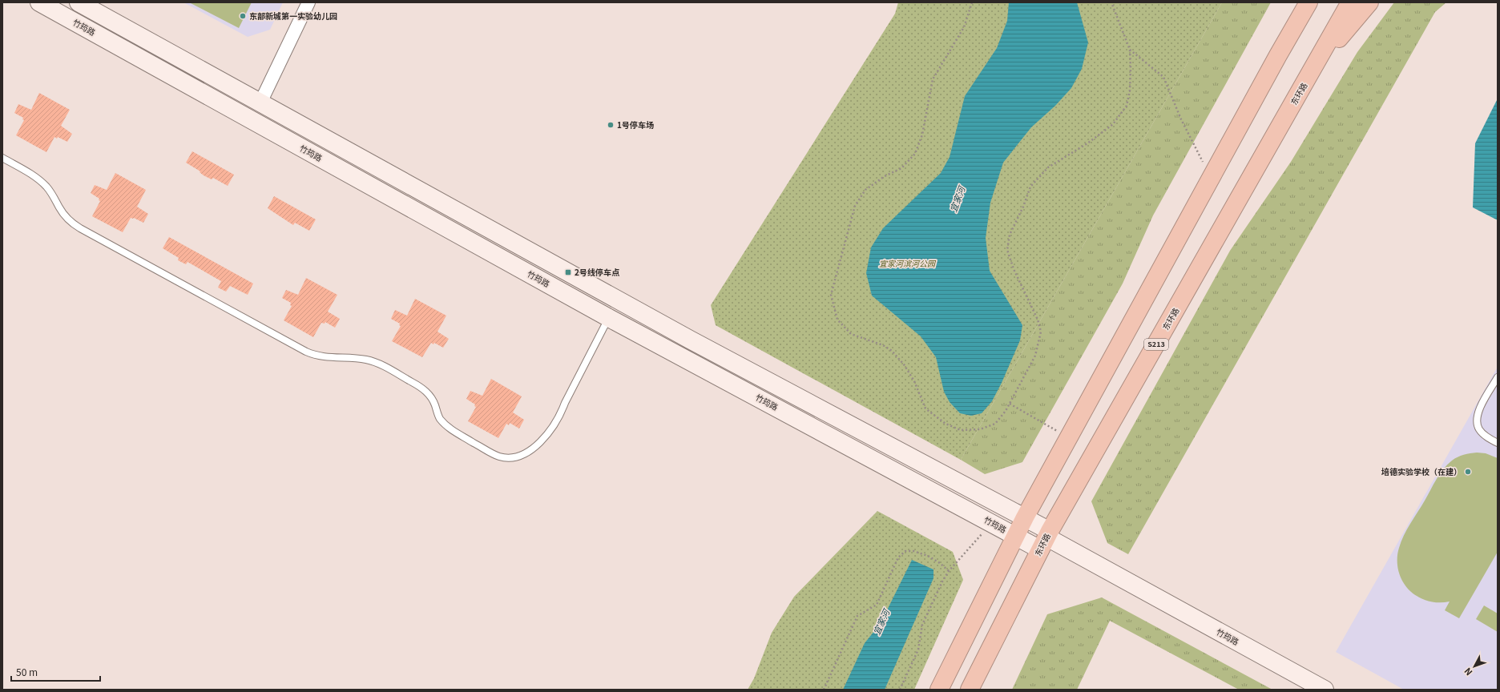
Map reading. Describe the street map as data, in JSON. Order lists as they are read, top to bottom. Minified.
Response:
{"streets":{"highway":["东环路","S213"],"main road":["竹筠路"]},"crossings":[["竹筠路","东环路"]],"water":["宜家河"],"parks":["宜家河滨河公园"],"places":{"other":["东部新城第一实验幼儿园","1号停车场","培德实验学校（在建）"],"transit":["2号线停车点"]},"scale_bar":"50 m","north":"bottom left"}
